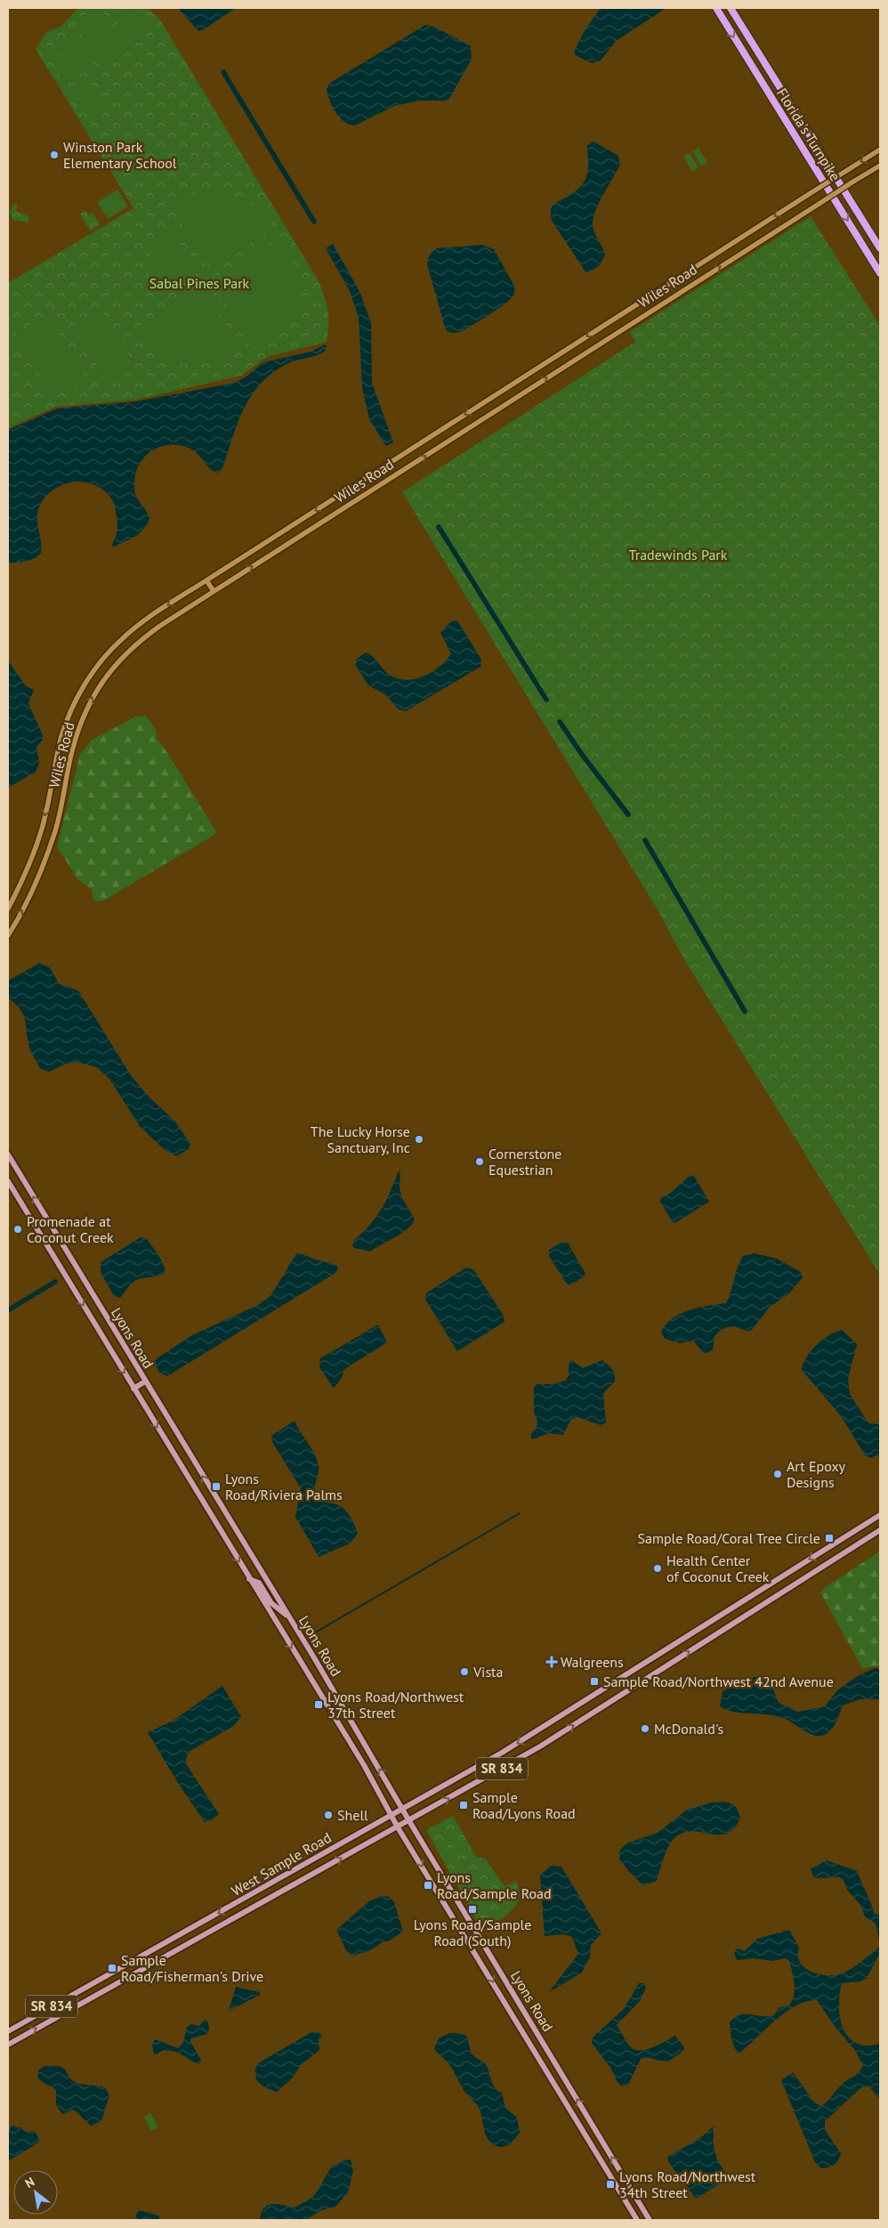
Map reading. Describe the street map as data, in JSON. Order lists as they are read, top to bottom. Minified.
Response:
{"streets":{"highway":["Florida's Turnpike"],"main road":["Wiles Road","Lyons Road","SR 834","West Sample Road"]},"crossings":[["Lyons Road","West Sample Road"]],"parks":["Sabal Pines Park","Tradewinds Park"],"places":{"other":["Winston Park Elementary School","The Lucky Horse Sanctuary, Inc","Cornerstone Equestrian","Promenade at Coconut Creek","Art Epoxy Designs","Health Center of Coconut Creek","Vista","McDonald's","Shell"],"transit":["Lyons Road/Riviera Palms","Sample Road/Coral Tree Circle","Sample Road/Northwest 42nd Avenue","Lyons Road/Northwest 37th Street","Sample Road/Lyons Road","Lyons Road/Sample Road","Lyons Road/Sample Road (South)","Sample Road/Fisherman's Drive","Lyons Road/Northwest 34th Street"],"health":["Walgreens"]},"north":"top left"}
